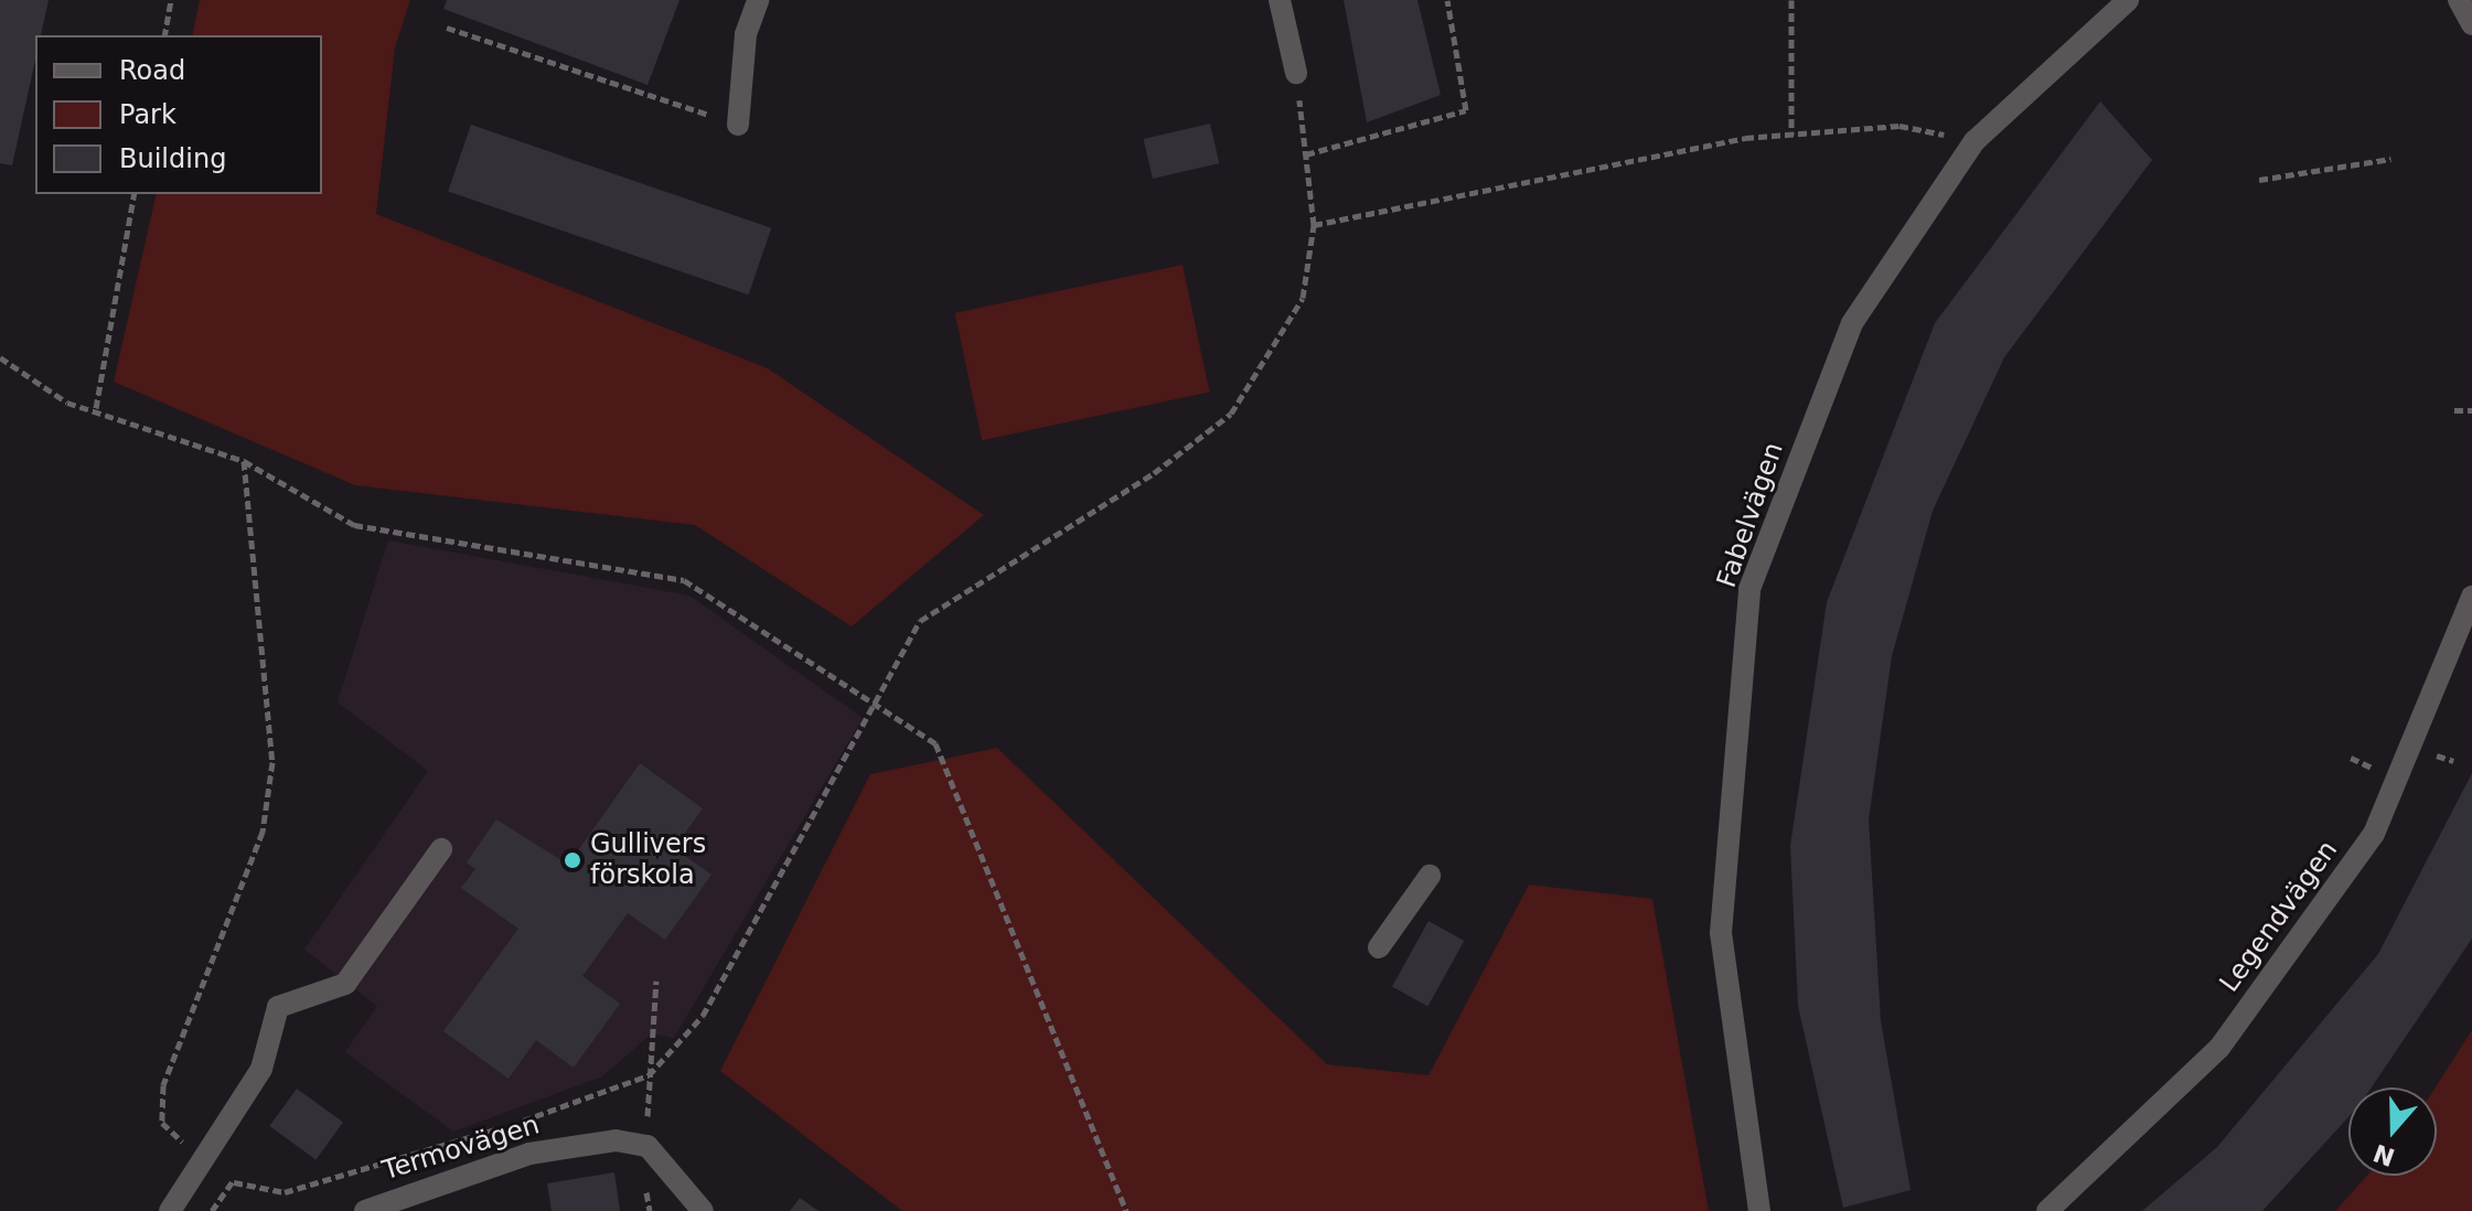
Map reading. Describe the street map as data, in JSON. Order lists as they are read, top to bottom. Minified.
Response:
{"streets":{"street":["Fabelvägen","Legendvägen","Termovägen"]},"places":["Gullivers förskola"],"legend":["Road","Park","Building"],"north":"bottom"}
